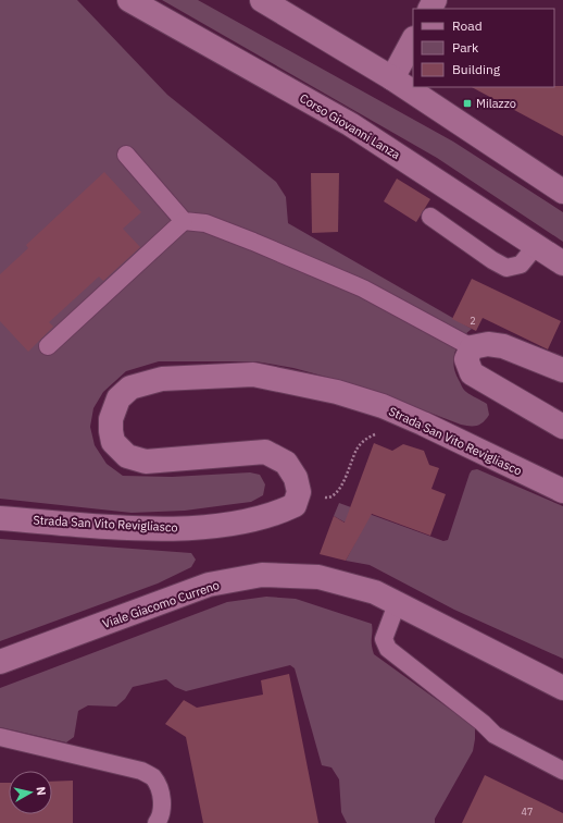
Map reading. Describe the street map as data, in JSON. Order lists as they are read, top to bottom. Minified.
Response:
{"streets":{"street":["Corso Giovanni Lanza","Strada San Vito Revigliasco","Viale Giacomo Curreno"]},"places":{"transit":["Milazzo"]},"house_numbers":["2","47"],"legend":["Road","Park","Building"],"north":"right"}
